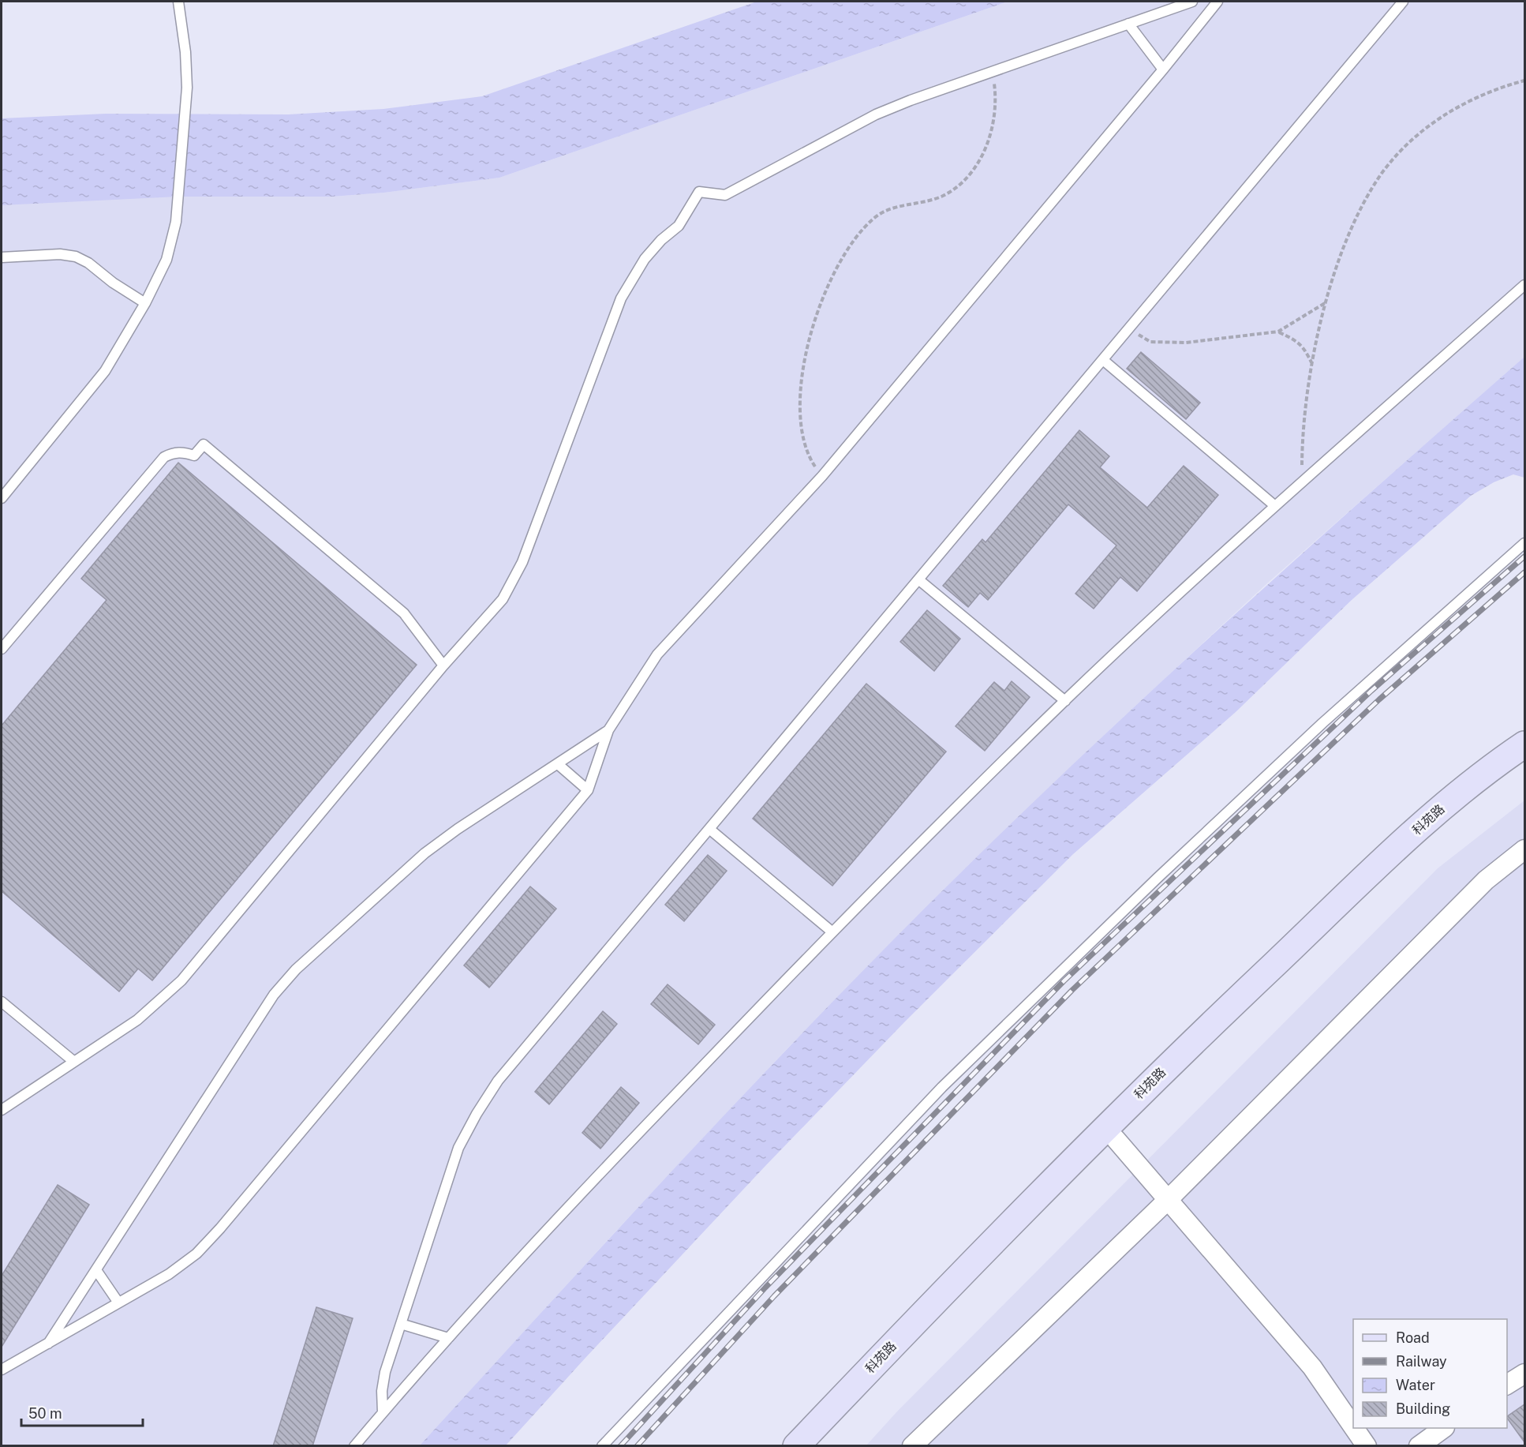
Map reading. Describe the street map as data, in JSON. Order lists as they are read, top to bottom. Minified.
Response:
{"streets":{"street":["科苑路"]},"legend":["Road","Railway","Water","Building"],"scale_bar":"50 m"}
